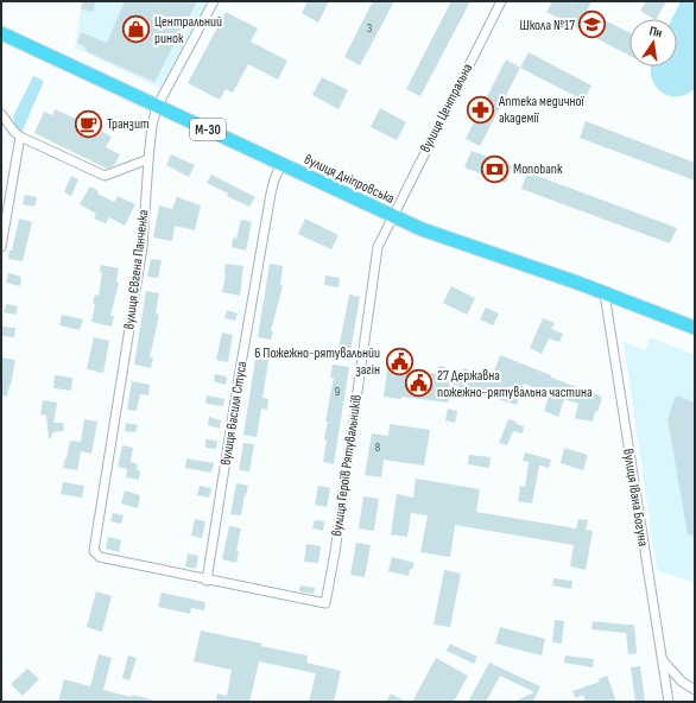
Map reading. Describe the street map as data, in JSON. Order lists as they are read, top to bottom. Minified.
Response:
{"streets":{"highway":["М-30","вулиця Дніпровська"],"street":["вулиця Центральна","вулиця Євгена Панченка","вулиця Василя Стуса","вулиця Героїв Рятувальників","вулиця Івана Богуна"]},"crossings":[["вулиця Центральна","вулиця Дніпровська"],["вулиця Центральна","вулиця Героїв Рятувальників"],["вулиця Дніпровська","вулиця Євгена Панченка"],["вулиця Дніпровська","вулиця Василя Стуса"],["вулиця Дніпровська","вулиця Героїв Рятувальників"],["вулиця Дніпровська","вулиця Івана Богуна"],["вулиця Євгена Панченка","вулиця Василя Стуса"],["вулиця Євгена Панченка","вулиця Героїв Рятувальників"],["вулиця Василя Стуса","вулиця Героїв Рятувальників"]],"places":{"school or university":["Школа №17"],"shop":["Центральний ринок"],"pharmacy":["Аптека медичної академії"],"cafe":["Транзит"],"bank":["Monobank"],"public building":["6 Пожежно-рятувальнйи загін","27 Державна пожежно-рятувальна частина"]},"house_numbers":["3","9","8"],"north":"top"}
